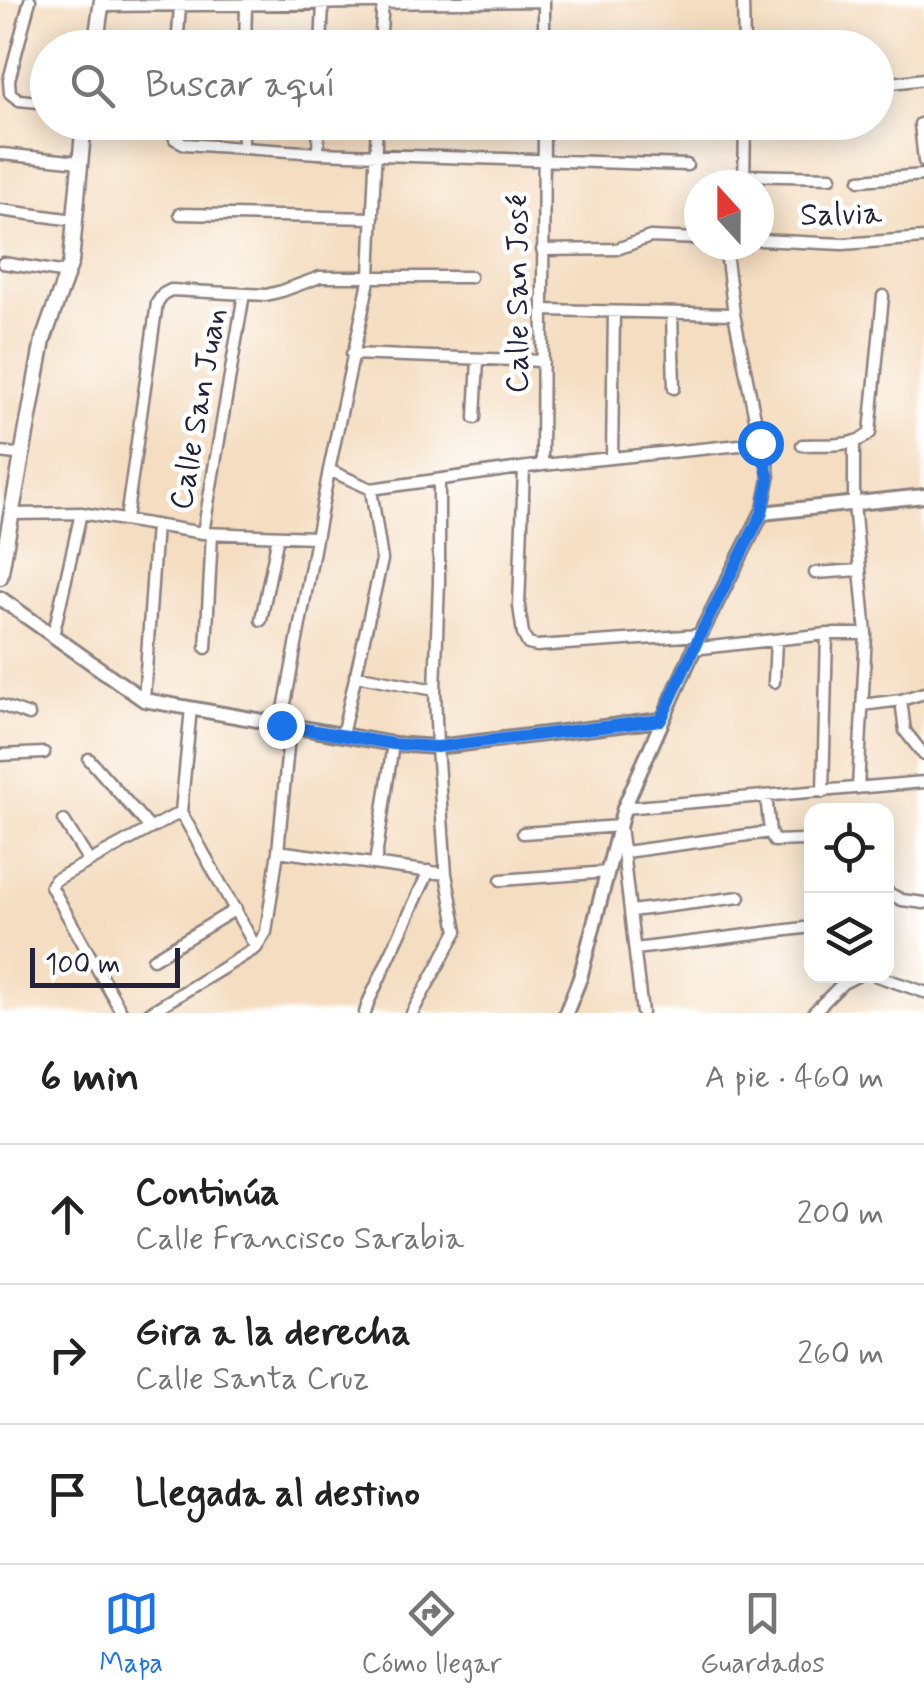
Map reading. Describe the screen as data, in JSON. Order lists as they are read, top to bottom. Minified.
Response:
{"streets":{"street":["Salvia","Calle San José","Calle San Juan"]},"scale_bar":"100 m","north":"top","page":{"search":"Buscar aquí","scale":"100 m","heading":["6 min","A pie · 460 m"],"list":[["Continúa","Calle Francisco Sarabia","200 m"],["Gira a la derecha","Calle Santa Cruz","260 m"],"Llegada al destino"],"nav":["Mapa","Cómo llegar","Guardados"]}}
